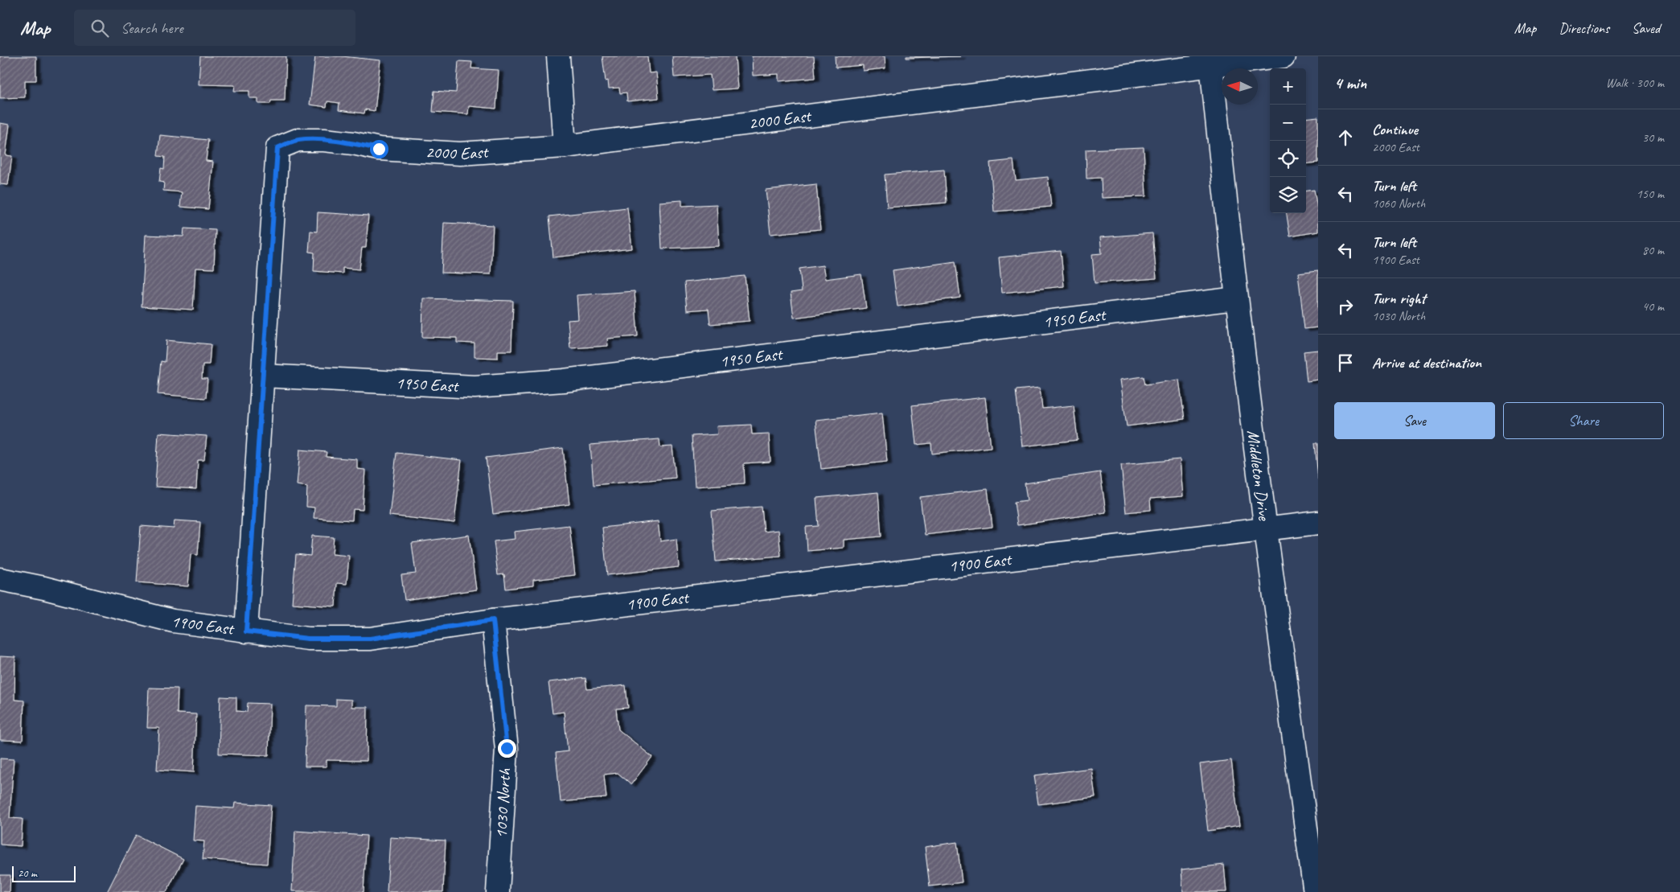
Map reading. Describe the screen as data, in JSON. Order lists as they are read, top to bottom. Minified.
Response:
{"streets":{"street":["2000 East","1950 East","Middleton Drive","1900 East","1030 North"]},"crossings":[["2000 East","1950 East"],["2000 East","Middleton Drive"],["1950 East","Middleton Drive"],["Middleton Drive","1900 East"],["1900 East","1030 North"]],"scale_bar":"20 m","north":"left","page":{"header":"Map","search":"Search here","nav":["Map","Directions","Saved"],"heading":["4 min","Walk · 300 m"],"map_buttons":["+","−"],"list":[["Continue","2000 East","30 m"],["Turn left","1060 North","150 m"],["Turn left","1900 East","80 m"],["Turn right","1030 North","40 m"],"Arrive at destination"],"buttons":["Save","Share"],"scale":"20 m"}}
